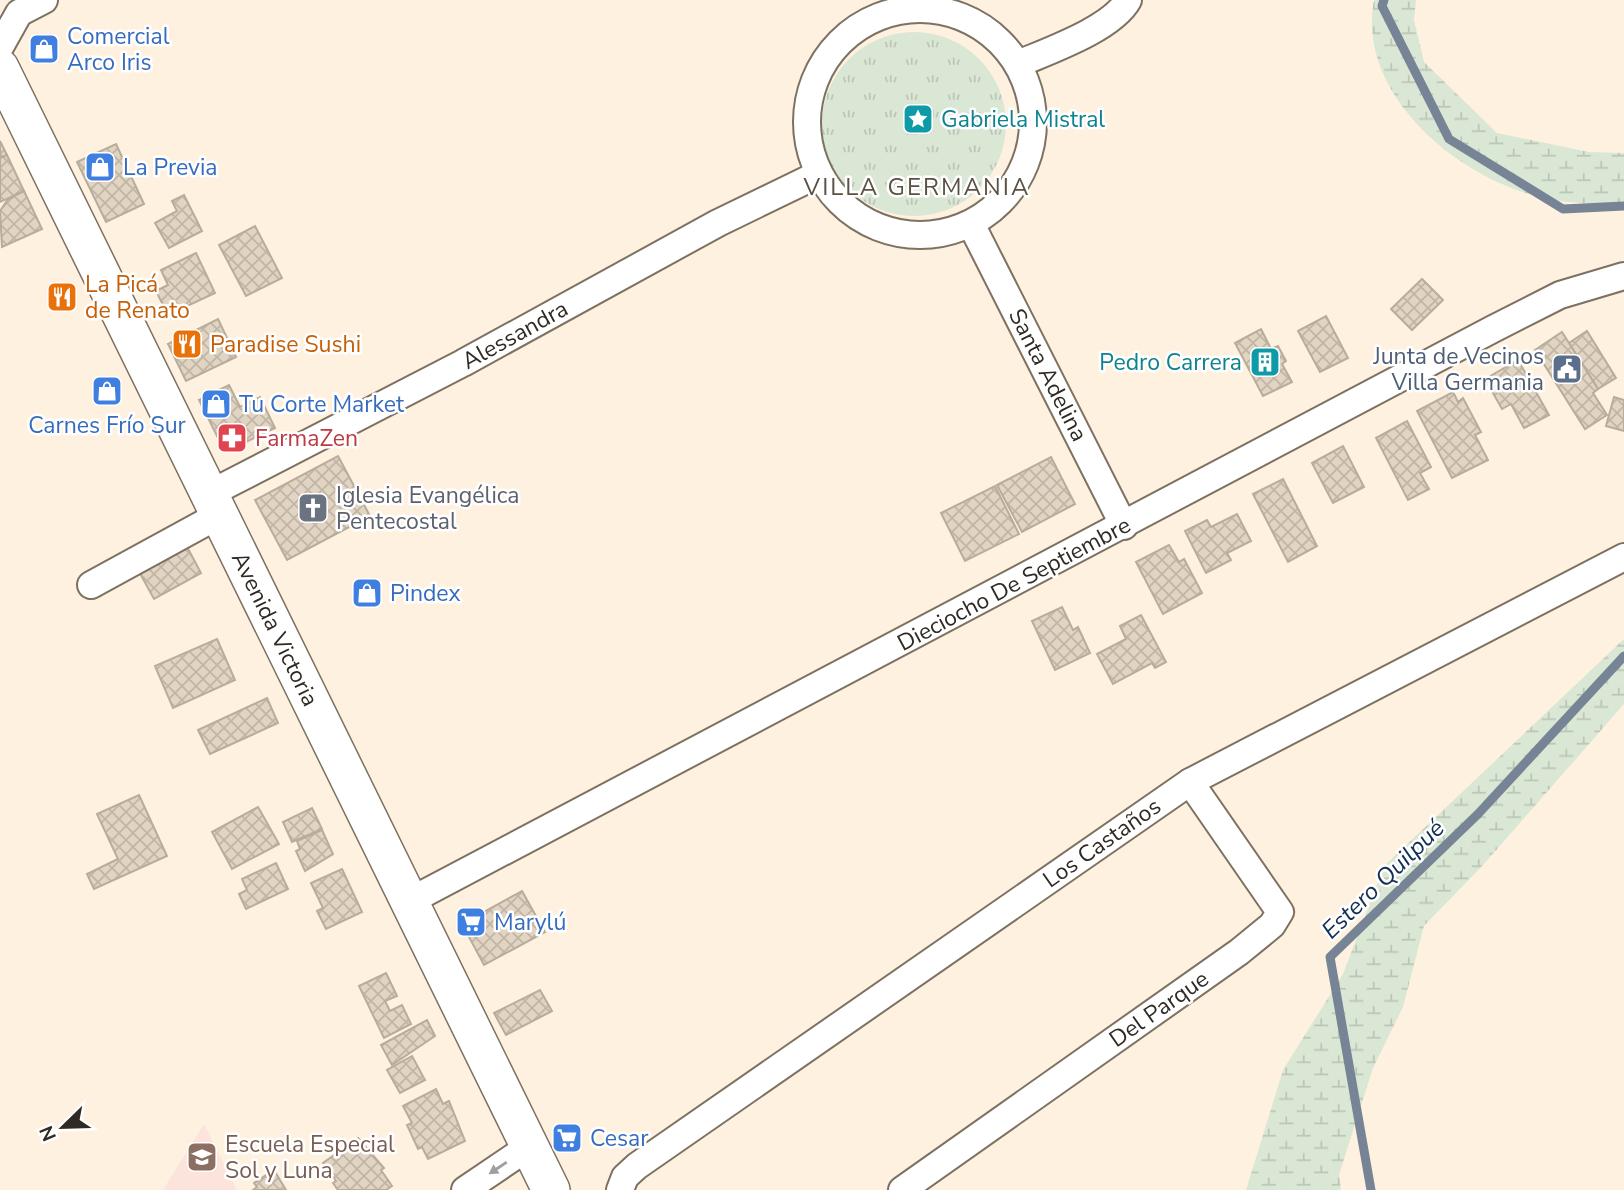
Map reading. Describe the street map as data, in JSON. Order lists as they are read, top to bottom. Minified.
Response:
{"streets":{"street":["Alessandra","Santa Adelina","Dieciocho De Septiembre","Avenida Victoria","Los Castaños","Del Parque"]},"crossings":[["Alessandra","Santa Adelina"],["Alessandra","Avenida Victoria"],["Santa Adelina","Dieciocho De Septiembre"],["Dieciocho De Septiembre","Avenida Victoria"],["Los Castaños","Del Parque"]],"districts":["VILLA GERMANIA"],"water":["Estero Quilpué"],"places":{"shop":["Comercial Arco Iris","La Previa","Carnes Frío Sur","Tu Corte Market","Pindex"],"place":["Gabriela Mistral"],"restaurant":["La Picá de Renato","Paradise Sushi"],"building":["Pedro Carrera"],"public building":["Junta de Vecinos Villa Germania"],"pharmacy":["FarmaZen"],"church":["Iglesia Evangélica Pentecostal"],"supermarket":["Marylú","Cesar"],"school or university":["Escuela Especial Sol y Luna"]},"north":"bottom left"}
